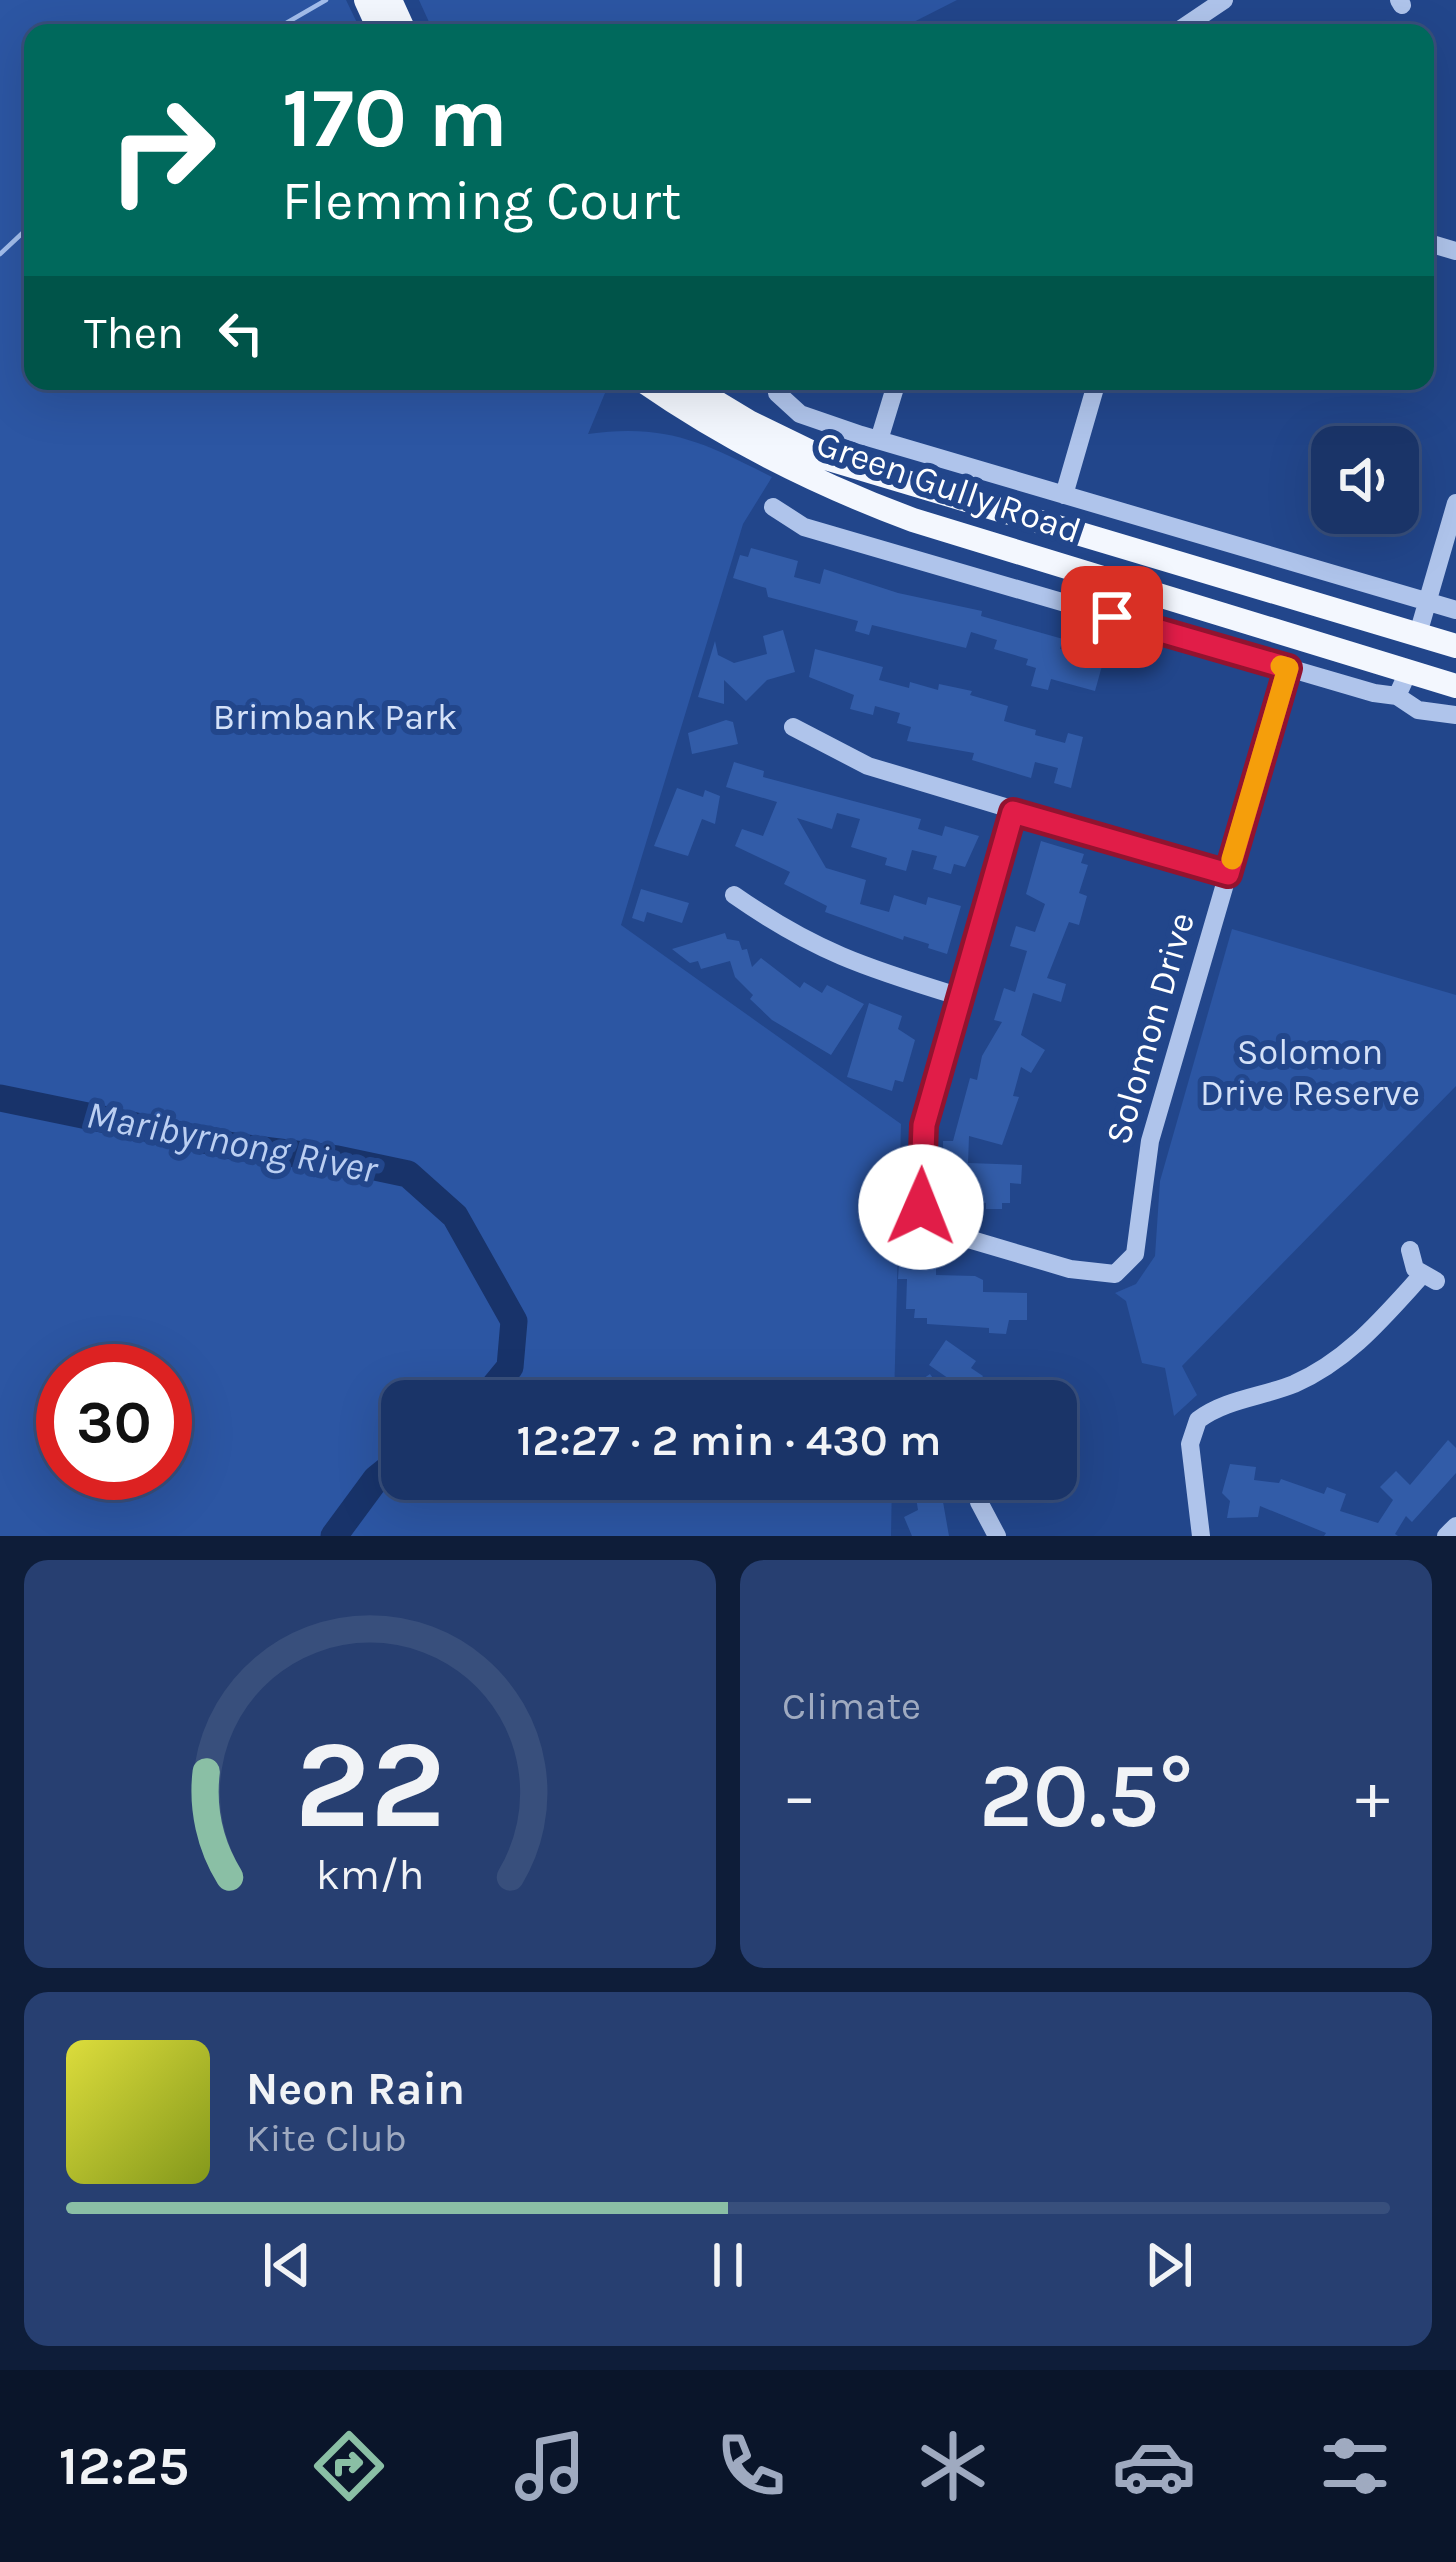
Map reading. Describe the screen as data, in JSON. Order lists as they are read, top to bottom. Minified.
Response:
{"streets":{"main road":["Green Gully Road"],"street":["Solomon Drive"]},"water":["Maribyrnong River"],"parks":["Brimbank Park","Solomon Drive Reserve"],"page":{"turn":["170 m","Flemming Court"],"then":"Then","limit":"30","trip":"12:27 · 2 min · 430 m","tile":"Climate","heat":["−","20.5°","+"],"song":["Neon Rain","Kite Club"],"tabs":"12:25","gauge":["22","km/h"]}}
